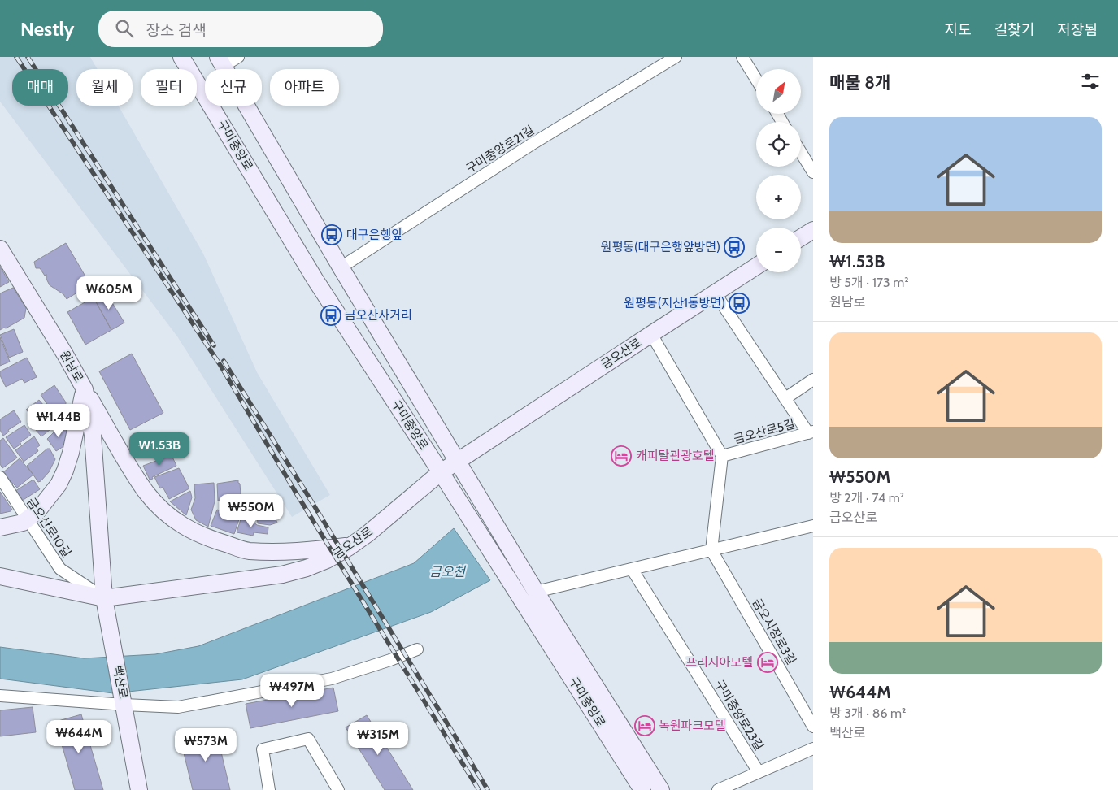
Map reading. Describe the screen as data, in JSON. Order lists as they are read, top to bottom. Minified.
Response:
{"streets":{"street":["구미중앙로","구미중앙로21길","금오산로","원남로","금오산로5길","금오산로10길","금오시장로3길","백산로","구미중앙로23길"]},"crossings":[["구미중앙로","구미중앙로21길"],["구미중앙로","금오산로"],["금오산로","원남로"],["금오산로","금오산로5길"],["금오산로","금오산로10길"],["금오산로","백산로"],["원남로","금오산로10길"],["원남로","백산로"],["금오산로10길","백산로"]],"water":["금오천"],"places":{"bus stop":["대구은행앞","원평동(대구은행앞방면)","원평동(지산1동방면)","금오산사거리"],"hotel":["캐피탈관광호텔","프리지아모텔","녹원파크모텔"]},"north":"top right","page":{"header":"Nestly","search":"장소 검색","nav":["지도","길찾기","저장됨"],"heading":"매물 8개","map_buttons":["+","−"],"chip":["매매","월세","필터","신규","아파트"],"list":[{"name":"₩1.53B","note":"방 5개 · 173 m² · 원남로"},{"name":"₩550M","note":"방 2개 · 74 m² · 금오산로"},{"name":"₩644M","note":"방 3개 · 86 m² · 백산로"}],"price":["₩605M","₩1.44B","₩1.53B","₩550M","₩497M","₩644M","₩315M","₩573M"]}}
